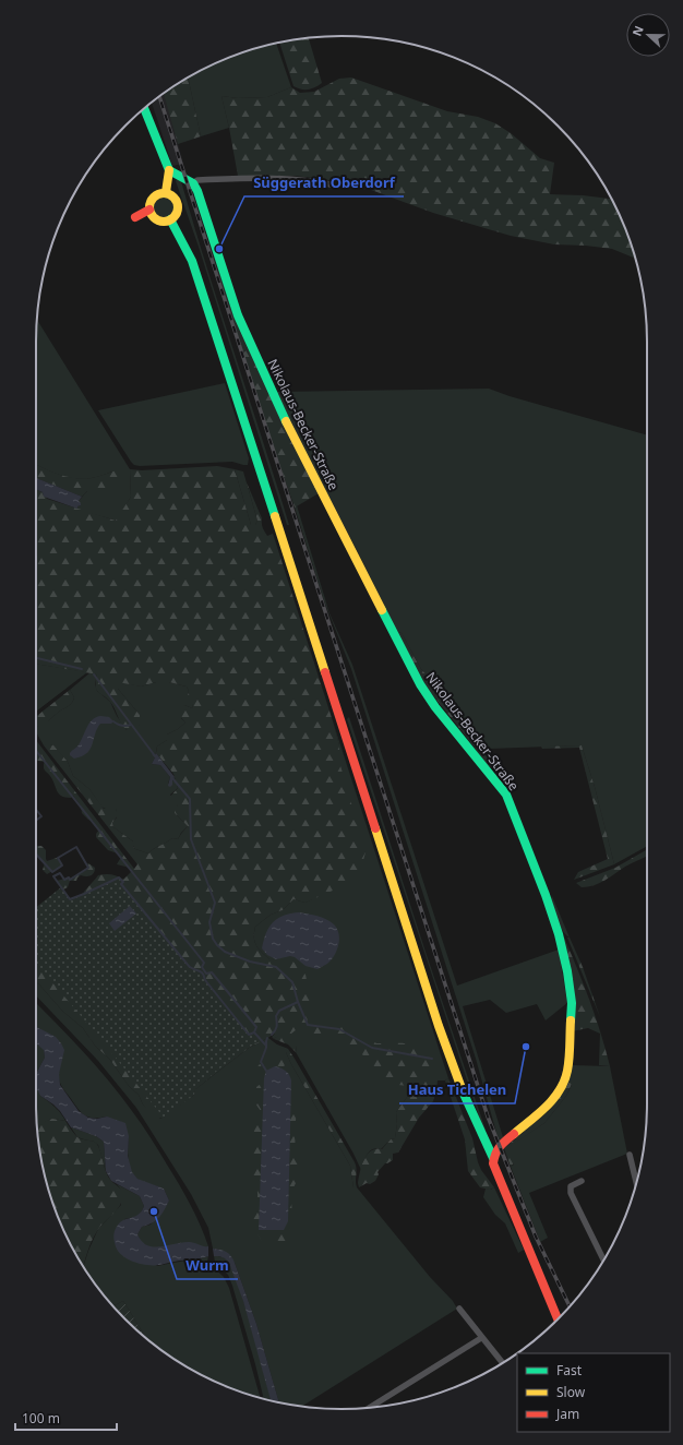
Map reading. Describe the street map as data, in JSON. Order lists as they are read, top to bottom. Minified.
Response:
{"streets":{"main road":["Nikolaus-Becker-Straße"]},"places":["Süggerath Oberdorf","Haus Tichelen","Wurm"],"legend":["Fast","Slow","Jam"],"scale_bar":"100 m","north":"left"}
